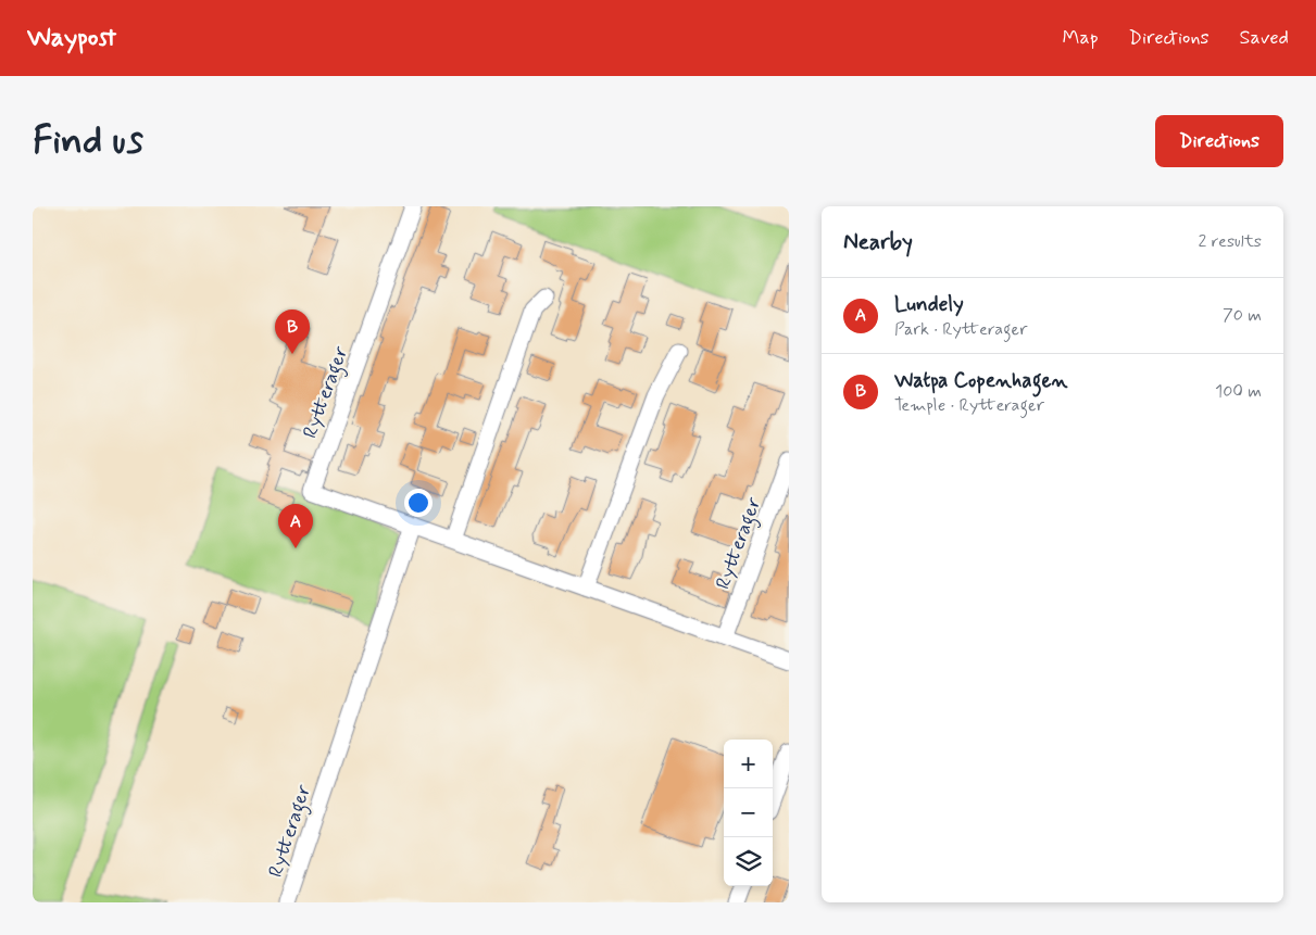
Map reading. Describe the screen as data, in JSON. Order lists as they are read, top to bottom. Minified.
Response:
{"streets":{"street":["Rytterager"]},"page":{"header":"Waypost","nav":["Map","Directions","Saved"],"buttons":"Directions","title":"Find us","heading":["Nearby","2 results"],"list":[{"mark":"A","name":"Lundely","note":"Park · Rytterager","value":"70 m"},{"mark":"B","name":"Watpa Copenhagen","note":"Temple · Rytterager","value":"100 m"}],"pins":["B","A"],"map_buttons":["+","−"]}}
